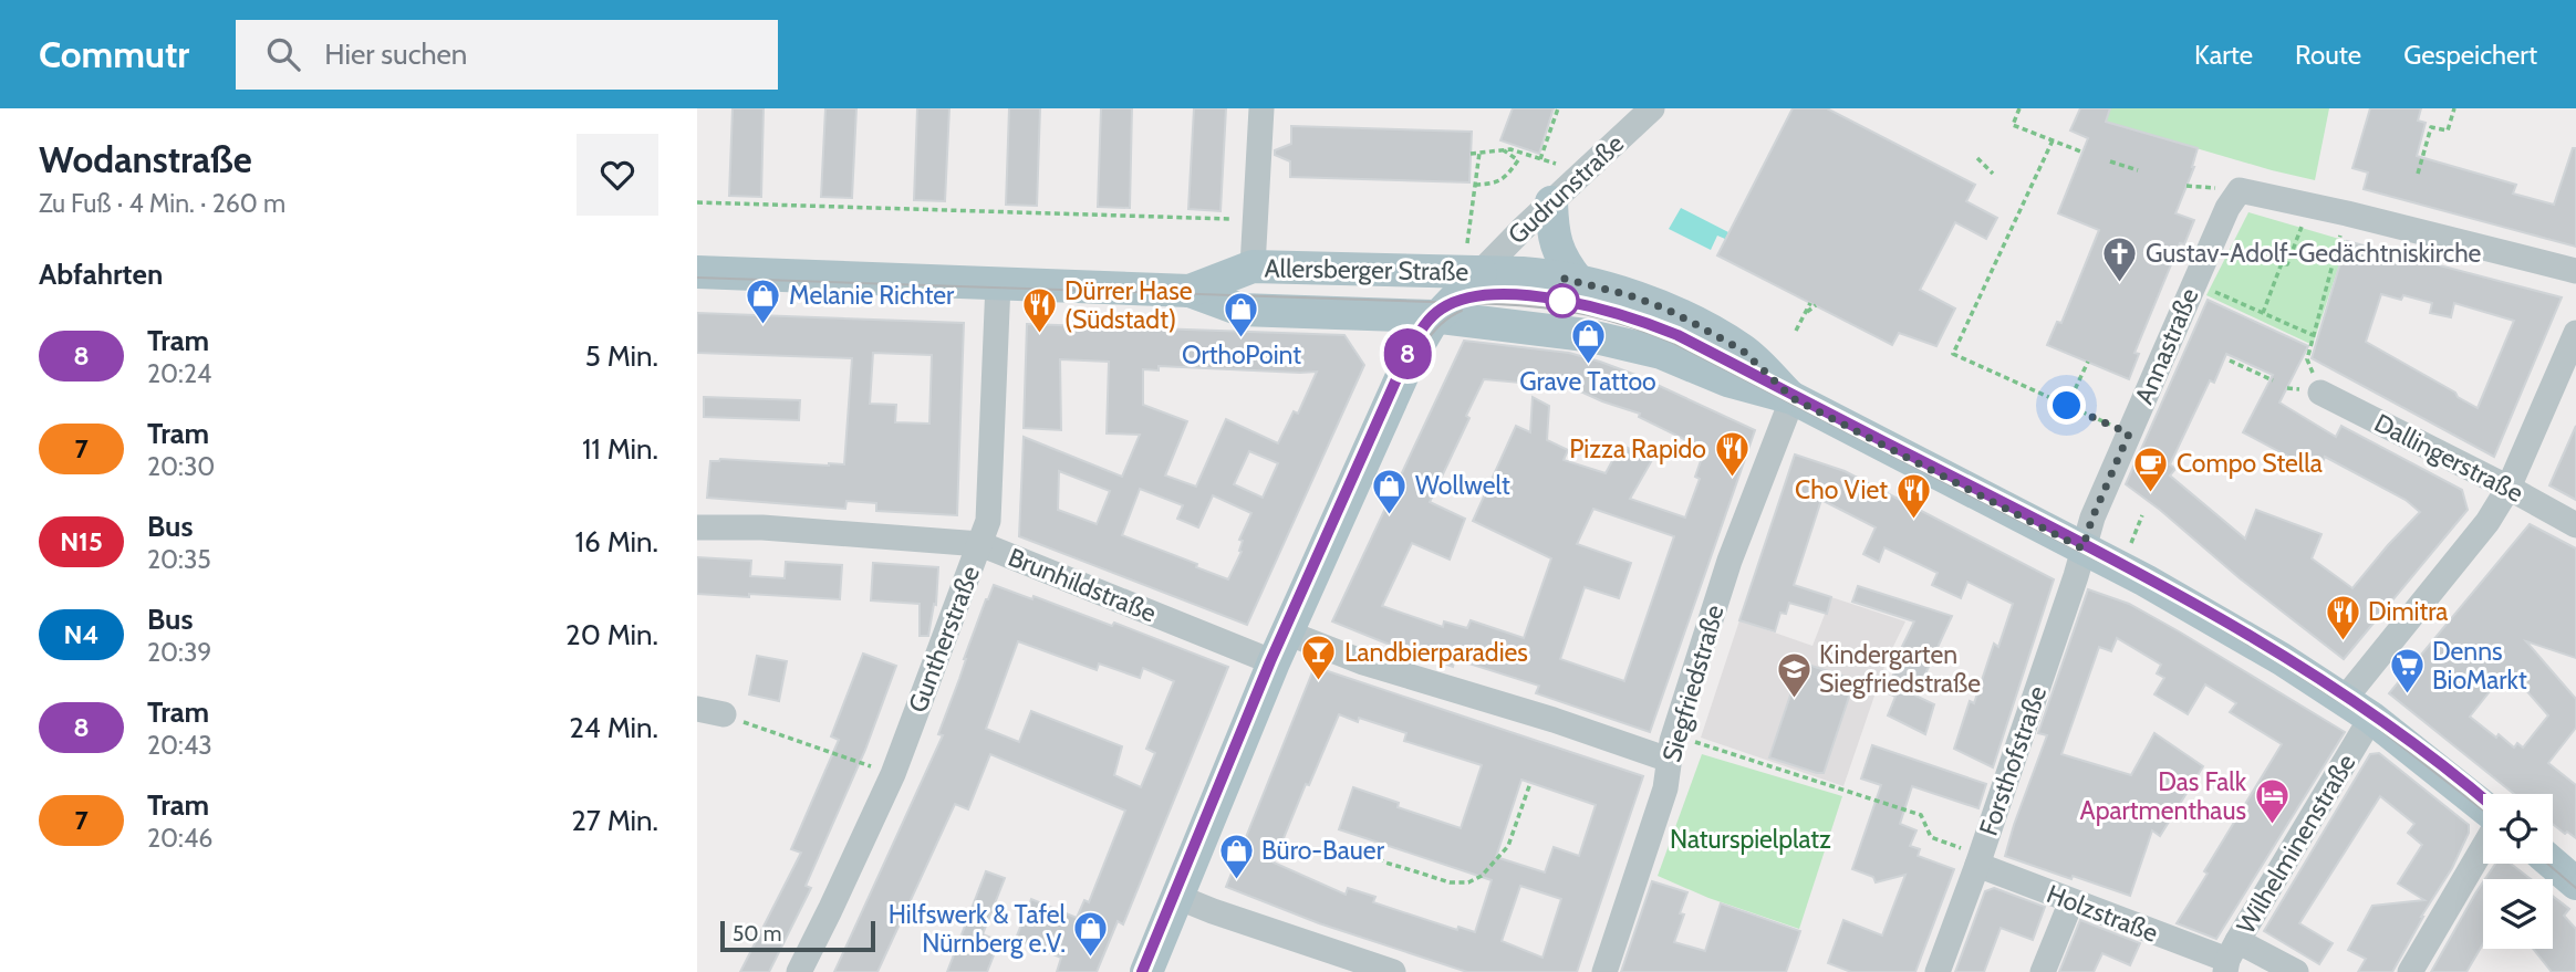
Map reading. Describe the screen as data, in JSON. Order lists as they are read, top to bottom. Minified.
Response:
{"streets":{"main road":["Allersberger Straße"],"street":["Gudrunstraße","Annastraße","Dallingerstraße","Brunhildstraße","Guntherstraße","Siegfriedstraße","Forsthofstraße","Wilhelminenstraße","Holzstraße"]},"crossings":[["Gudrunstraße","Allersberger Straße"],["Allersberger Straße","Annastraße"],["Allersberger Straße","Guntherstraße"],["Allersberger Straße","Siegfriedstraße"],["Allersberger Straße","Forsthofstraße"],["Allersberger Straße","Wilhelminenstraße"],["Annastraße","Forsthofstraße"],["Brunhildstraße","Guntherstraße"],["Forsthofstraße","Holzstraße"],["Wilhelminenstraße","Holzstraße"]],"parks":["Naturspielplatz"],"places":{"church":["Gustav-Adolf-Gedächtniskirche"],"shop":["Melanie Richter","OrthoPoint","Grave Tattoo","Wollwelt","Büro-Bauer","Hilfswerk & Tafel Nürnberg e.V."],"restaurant":["Dürrer Hase (Südstadt)","Pizza Rapido","Cho Viet","Dimitra"],"cafe":["Compo Stella"],"bar":["Landbierparadies"],"supermarket":["Denns BioMarkt"],"school or university":["Kindergarten Siegfriedstraße"],"hotel":["Das Falk Apartmenthaus"]},"lines":["tram line 8"],"scale_bar":"50 m","page":{"header":"Commutr","search":"Hier suchen","nav":["Karte","Route","Gespeichert"],"heading":[["Wodanstraße","Zu Fuß · 4 Min. · 260 m"],"Abfahrten"],"on_map":"8","list":[{"mark":"8","name":"Tram","note":"20:24","value":"5 Min."},{"mark":"7","name":"Tram","note":"20:30","value":"11 Min."},{"mark":"N15","name":"Bus","note":"20:35","value":"16 Min."},{"mark":"N4","name":"Bus","note":"20:39","value":"20 Min."},{"mark":"8","name":"Tram","note":"20:43","value":"24 Min."},{"mark":"7","name":"Tram","note":"20:46","value":"27 Min."}],"scale":"50 m"}}
